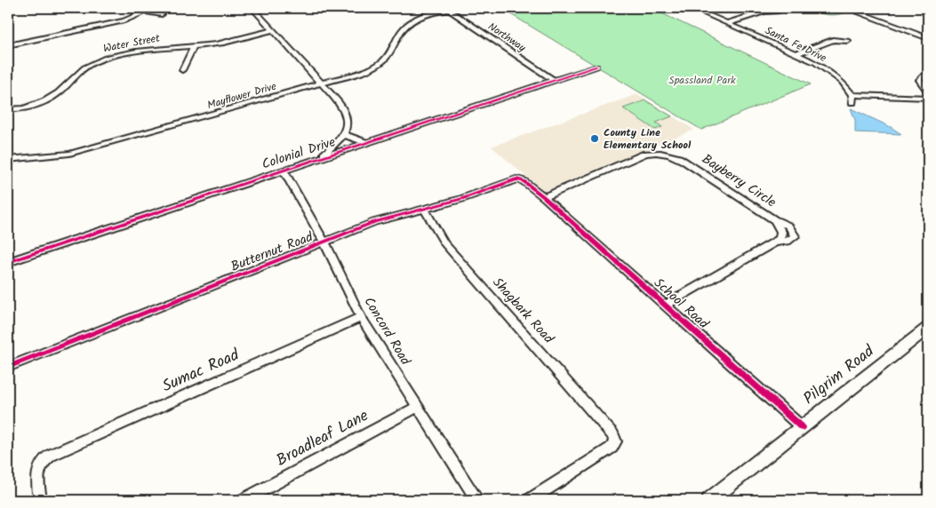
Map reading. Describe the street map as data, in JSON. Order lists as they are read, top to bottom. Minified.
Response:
{"streets":{"street":["Northway","Water Street","Santa Fe Drive","Mayflower Drive","Colonial Drive","Bayberry Circle","Butternut Road","School Road","Shagbark Road","Concord Road","Sumac Road","Pilgrim Road","Broadleaf Lane"]},"crossings":[["Northway","Mayflower Drive"],["Northway","Colonial Drive"],["Colonial Drive","Concord Road"],["Bayberry Circle","Butternut Road"],["Bayberry Circle","School Road"],["Butternut Road","School Road"],["Butternut Road","Shagbark Road"],["Butternut Road","Concord Road"],["School Road","Pilgrim Road"],["Concord Road","Sumac Road"],["Concord Road","Broadleaf Lane"]],"parks":["Spassland Park"],"places":["County Line Elementary School"]}
